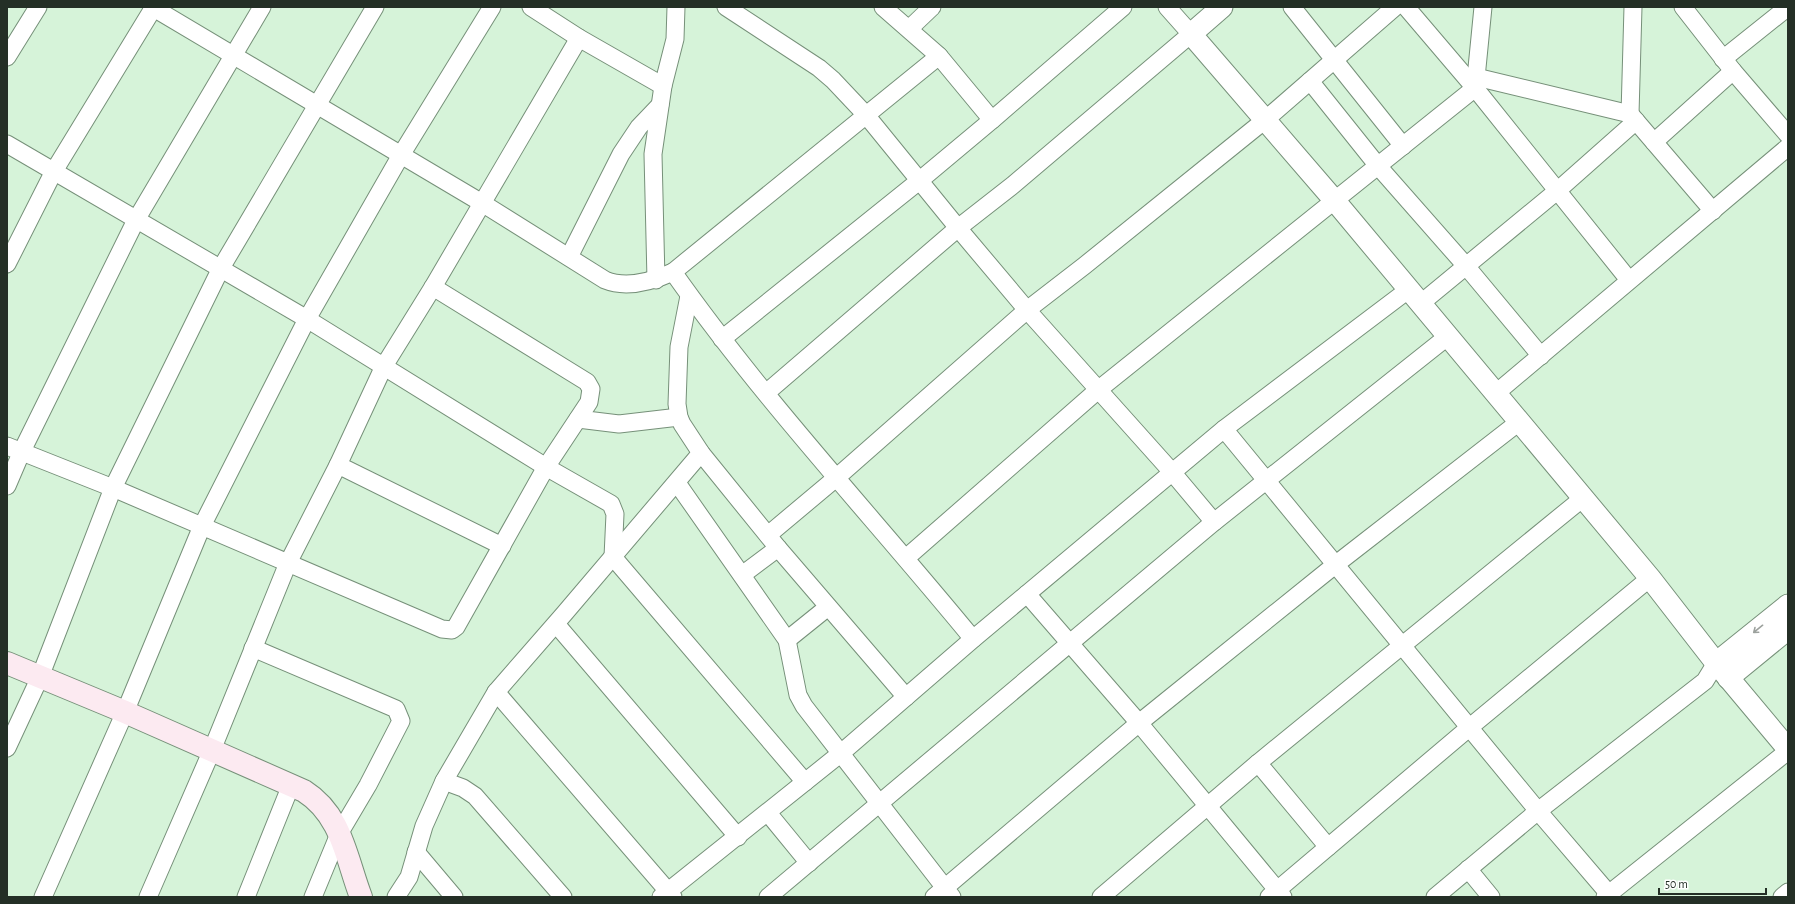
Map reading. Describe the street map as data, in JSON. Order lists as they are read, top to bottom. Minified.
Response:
{"scale_bar":"50 m"}
